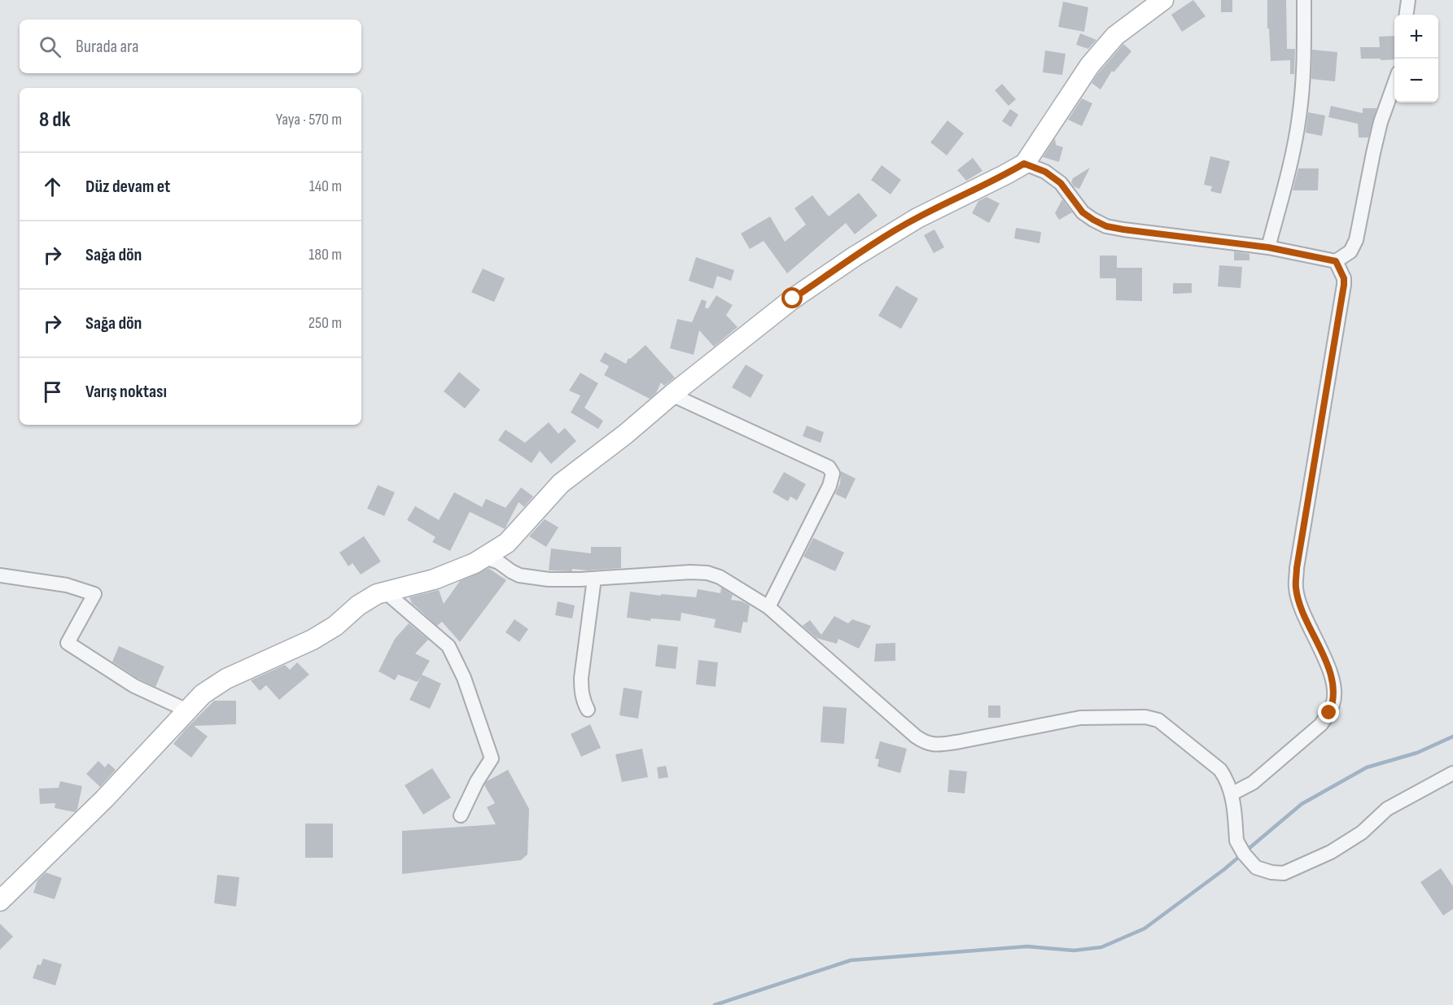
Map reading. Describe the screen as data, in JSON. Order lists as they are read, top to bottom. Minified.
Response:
{"page":{"map_buttons":["+","−"],"search":"Burada ara","heading":["8 dk","Yaya · 570 m"],"list":[["Düz devam et","140 m"],["Sağa dön","180 m"],["Sağa dön","250 m"],"Varış noktası"]}}
